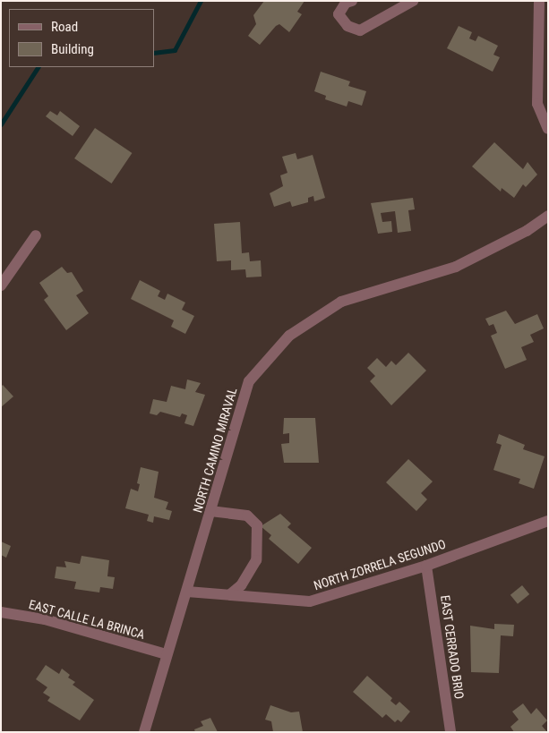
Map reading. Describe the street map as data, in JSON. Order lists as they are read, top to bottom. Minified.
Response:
{"streets":{"street":["NORTH CAMINO MIRAVAL","NORTH ZORRELA SEGUNDO","EAST CALLE LA BRINCA","EAST CERRADO BRIO"]},"crossings":[["NORTH CAMINO MIRAVAL","NORTH ZORRELA SEGUNDO"],["NORTH CAMINO MIRAVAL","EAST CALLE LA BRINCA"],["NORTH ZORRELA SEGUNDO","EAST CERRADO BRIO"]],"legend":["Road","Building"]}
